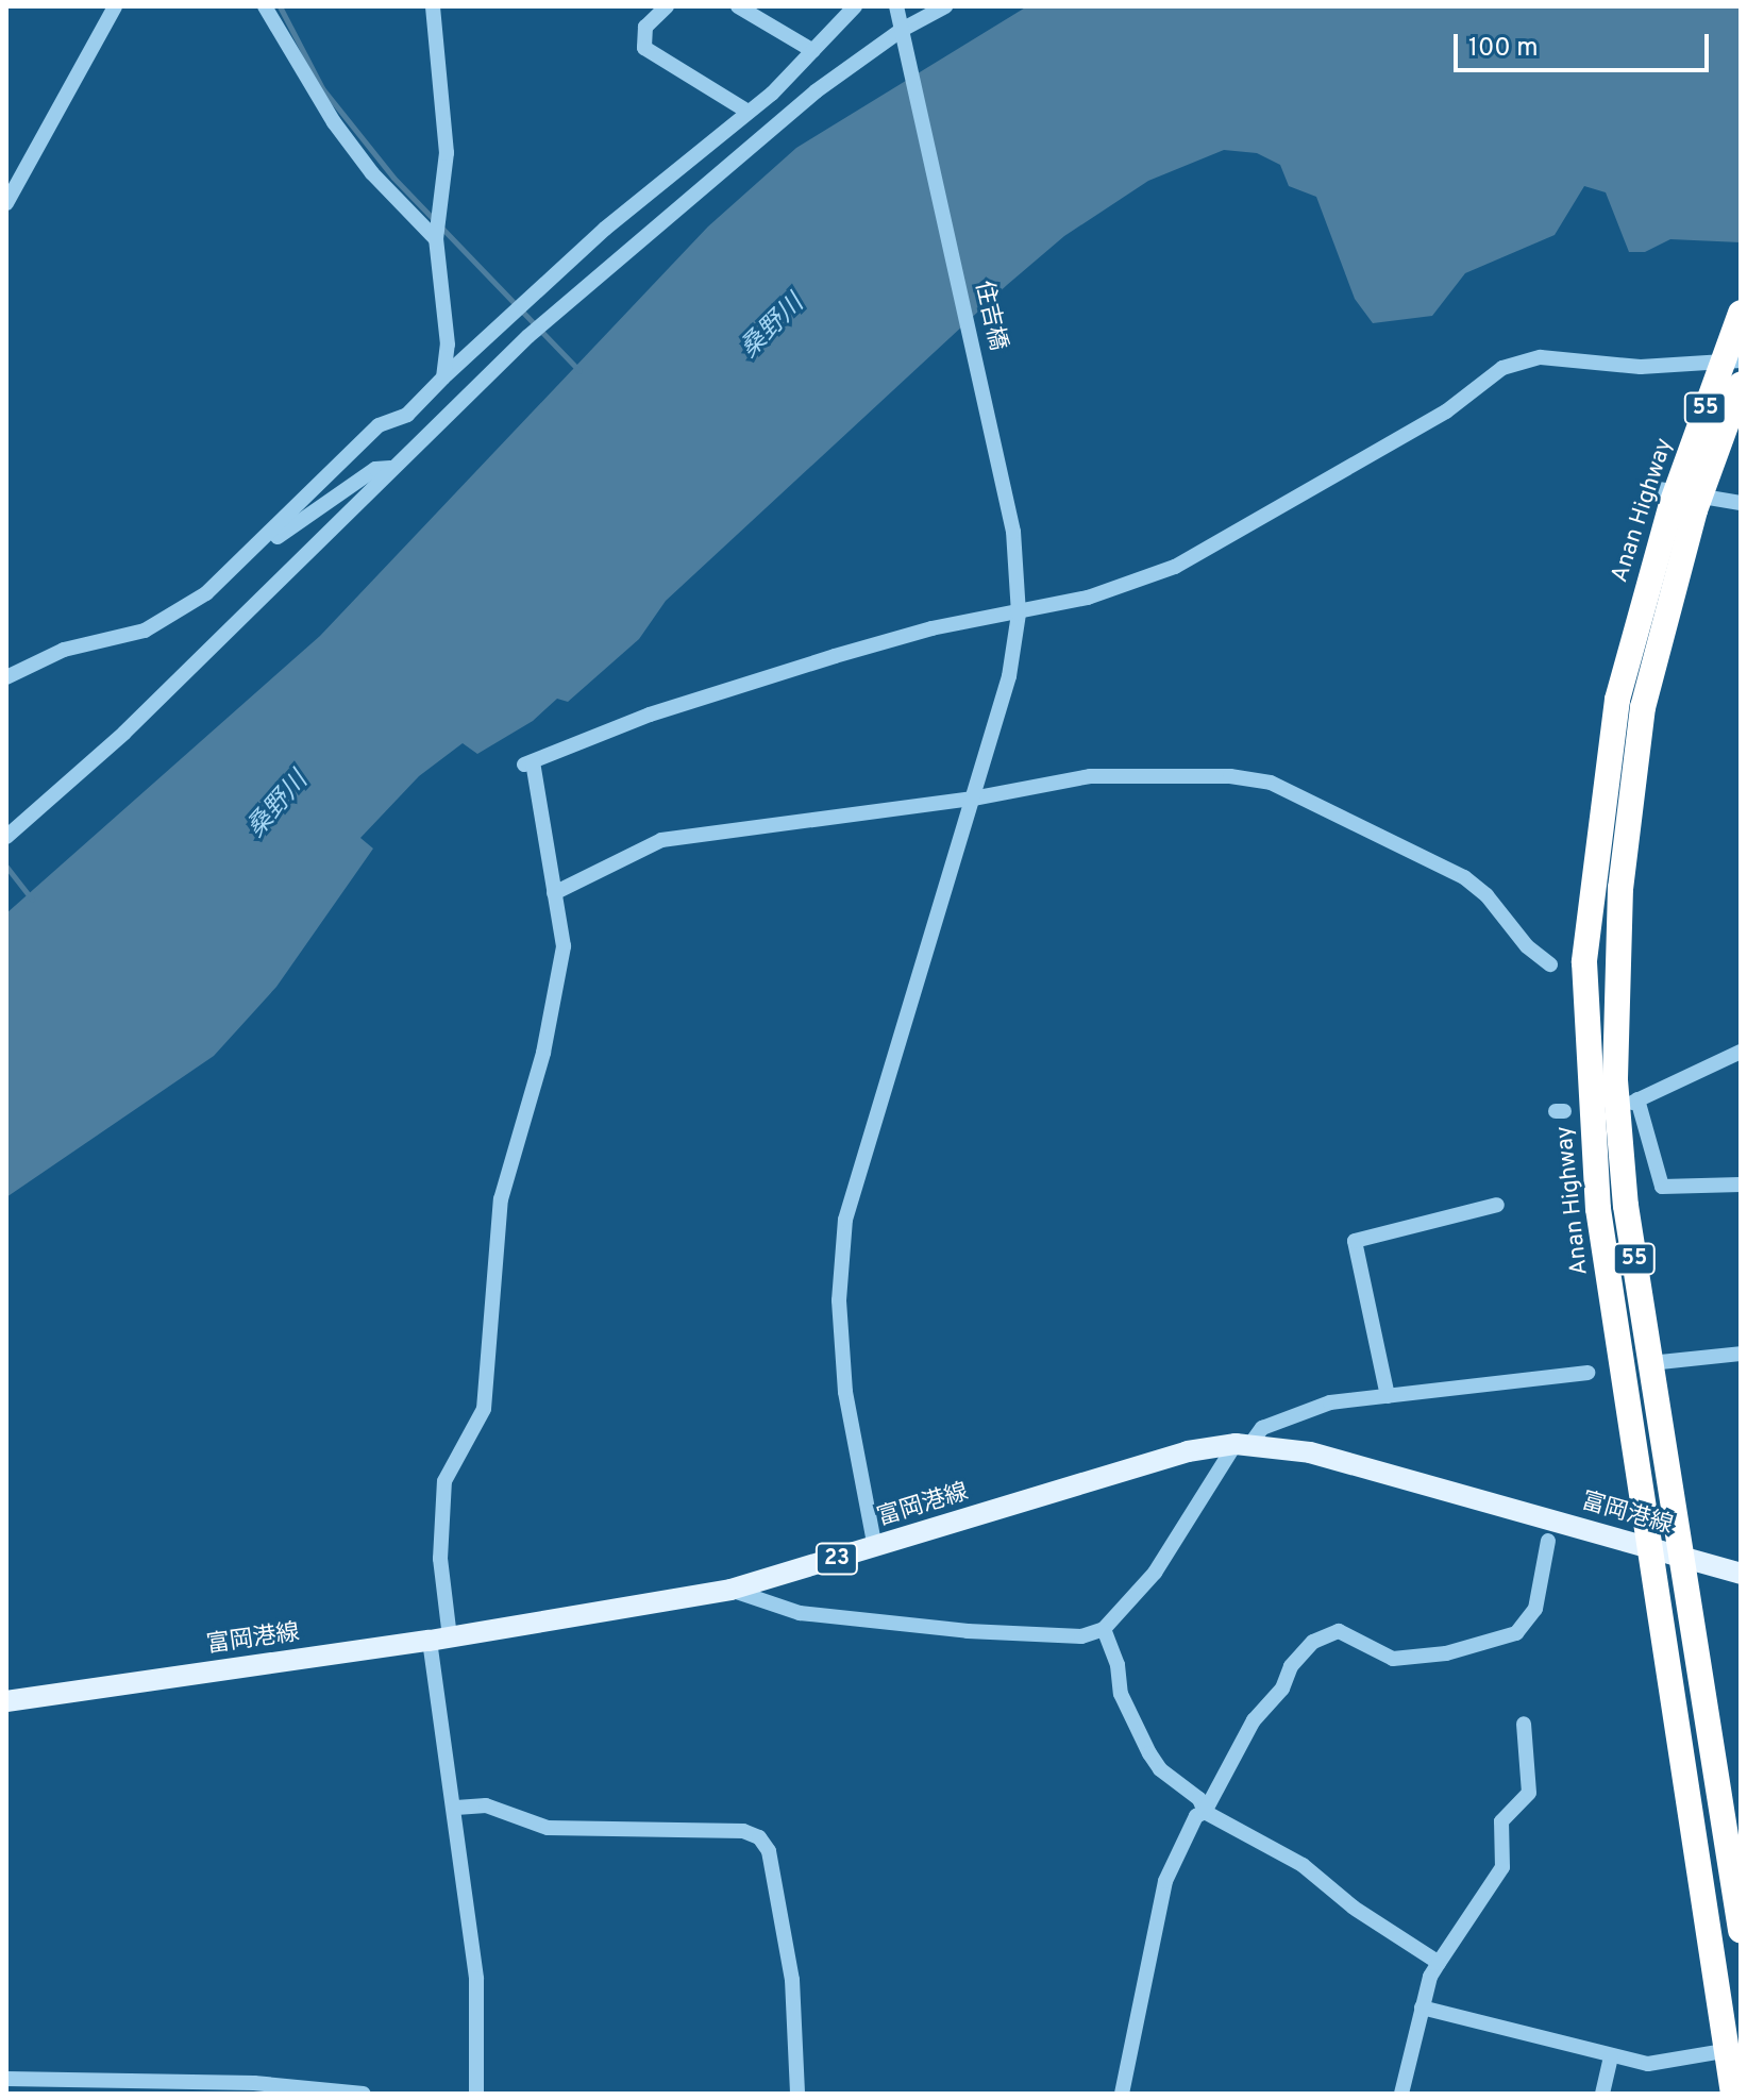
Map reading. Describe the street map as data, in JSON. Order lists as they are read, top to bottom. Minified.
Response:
{"streets":{"highway":["55","Anan Highway"],"main road":["富岡港線","23"],"street":["住吉橋"]},"crossings":[["住吉橋","富岡港線"],["Anan Highway","富岡港線"]],"water":["桑野川"],"scale_bar":"100 m"}
